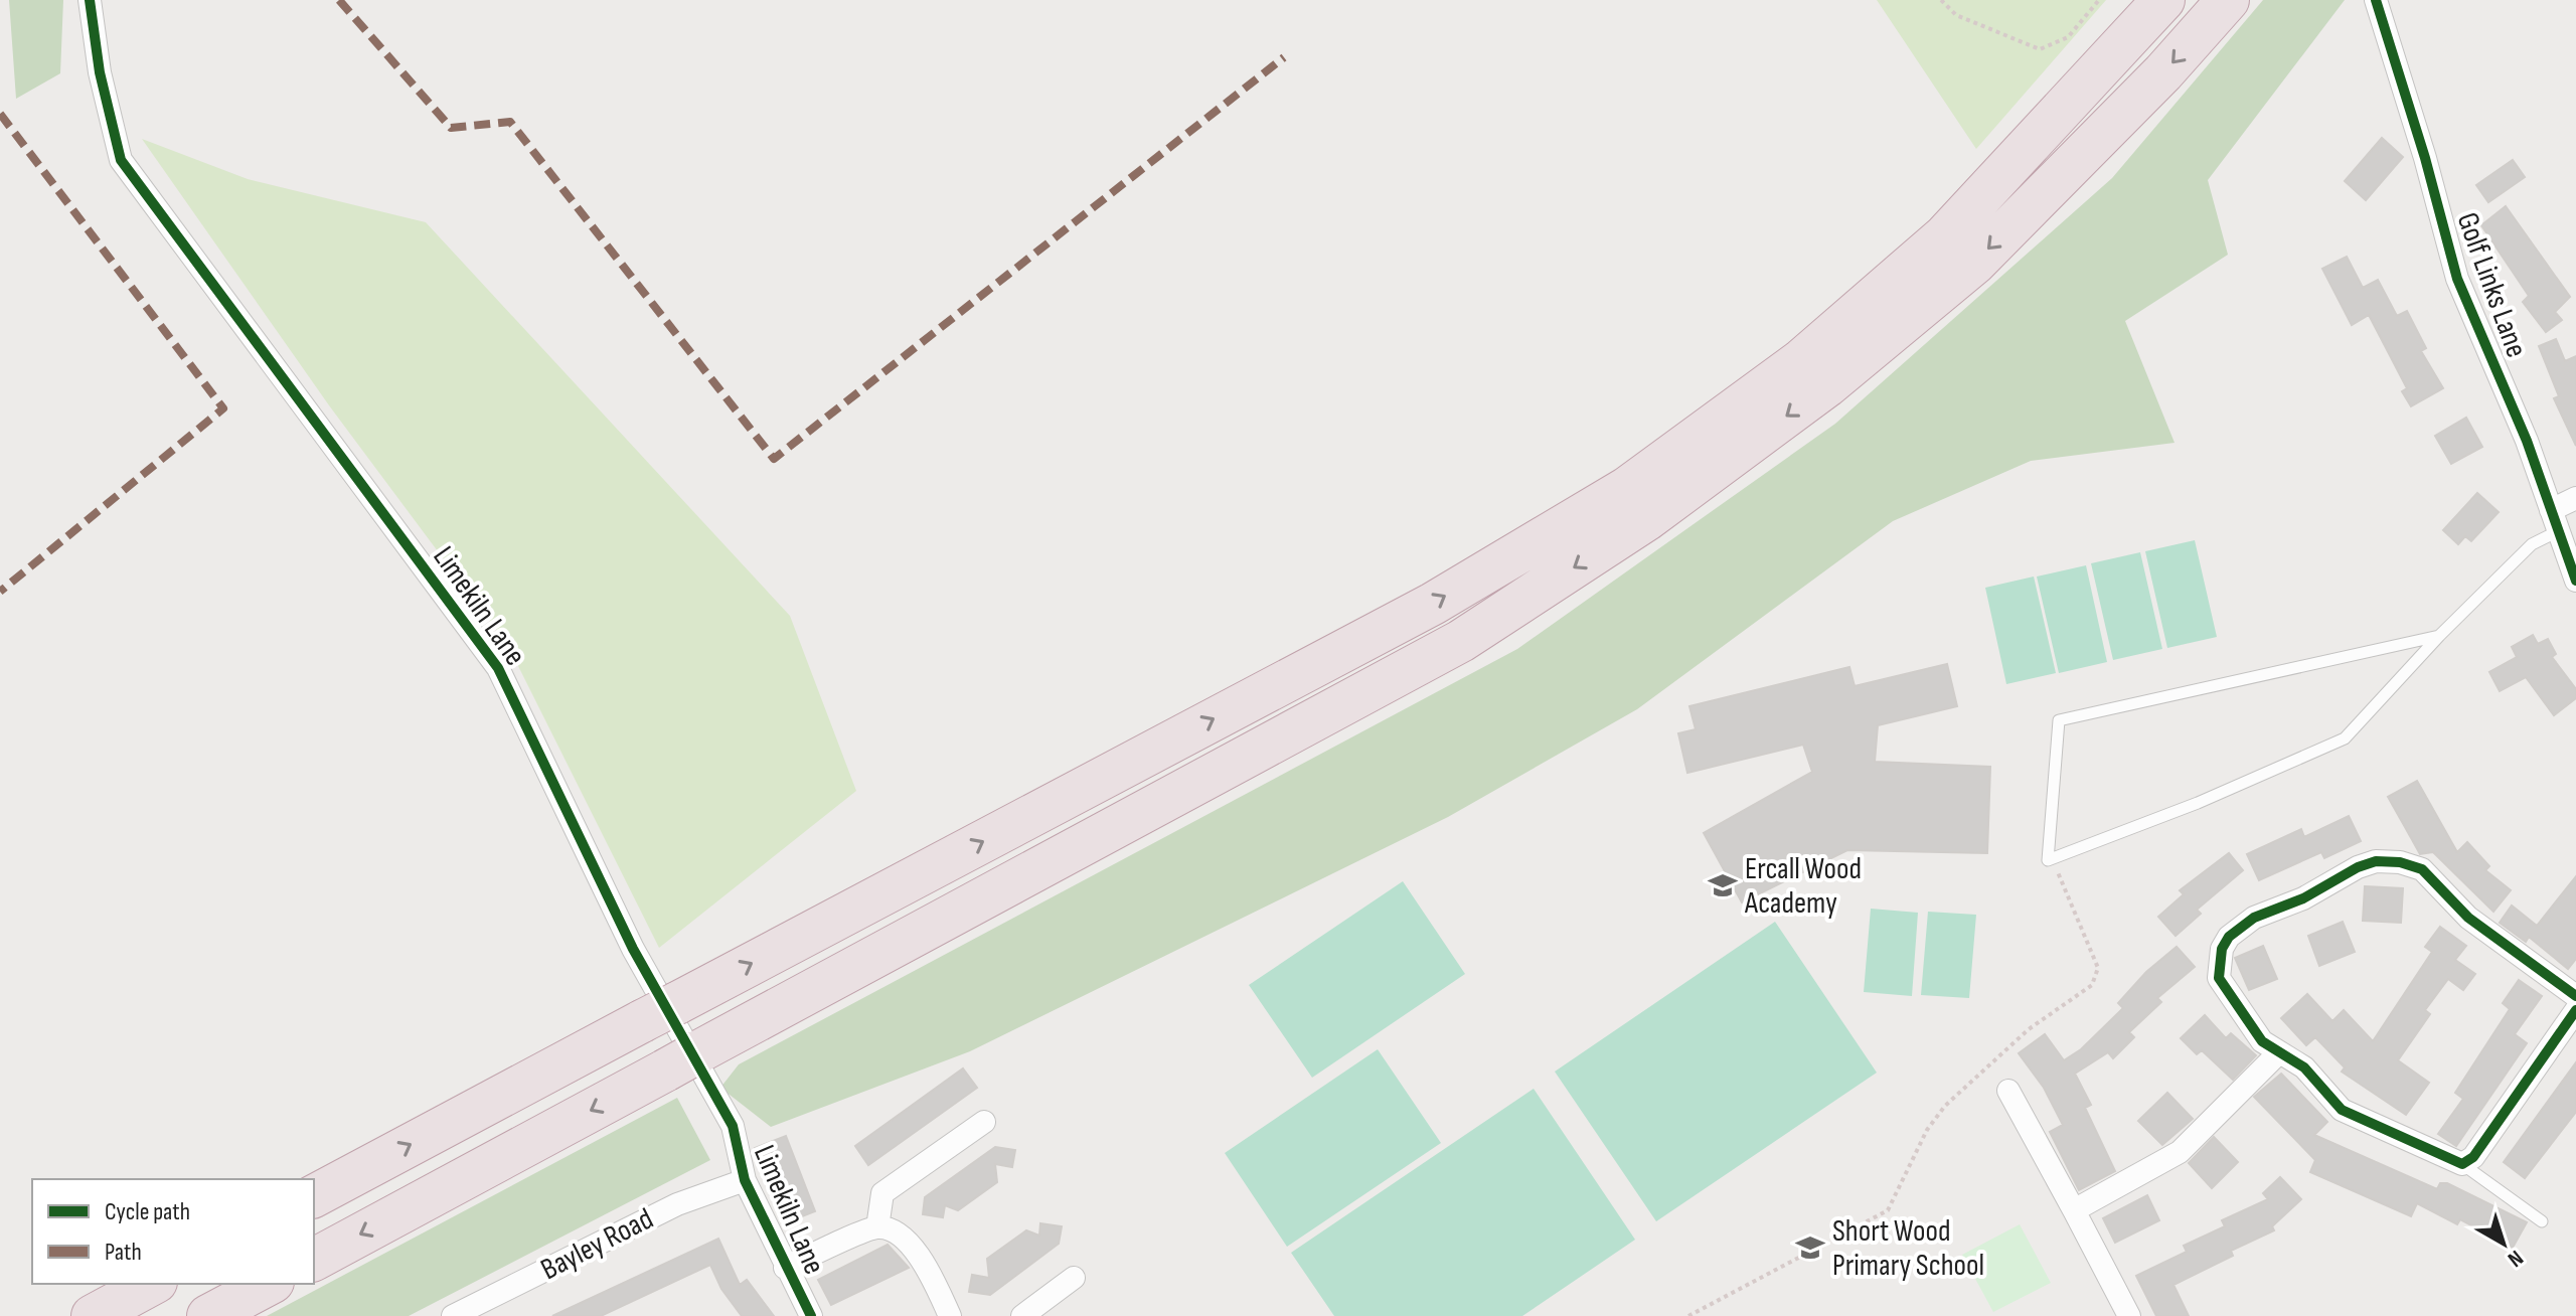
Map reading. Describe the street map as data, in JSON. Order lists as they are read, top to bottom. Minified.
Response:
{"streets":{"street":["Golf Links Lane","Limekiln Lane","Bayley Road"]},"crossings":[["Limekiln Lane","Bayley Road"]],"places":{"school or university":["Ercall Wood Academy","Short Wood Primary School"]},"legend":["Cycle path","Path"],"north":"bottom right"}
